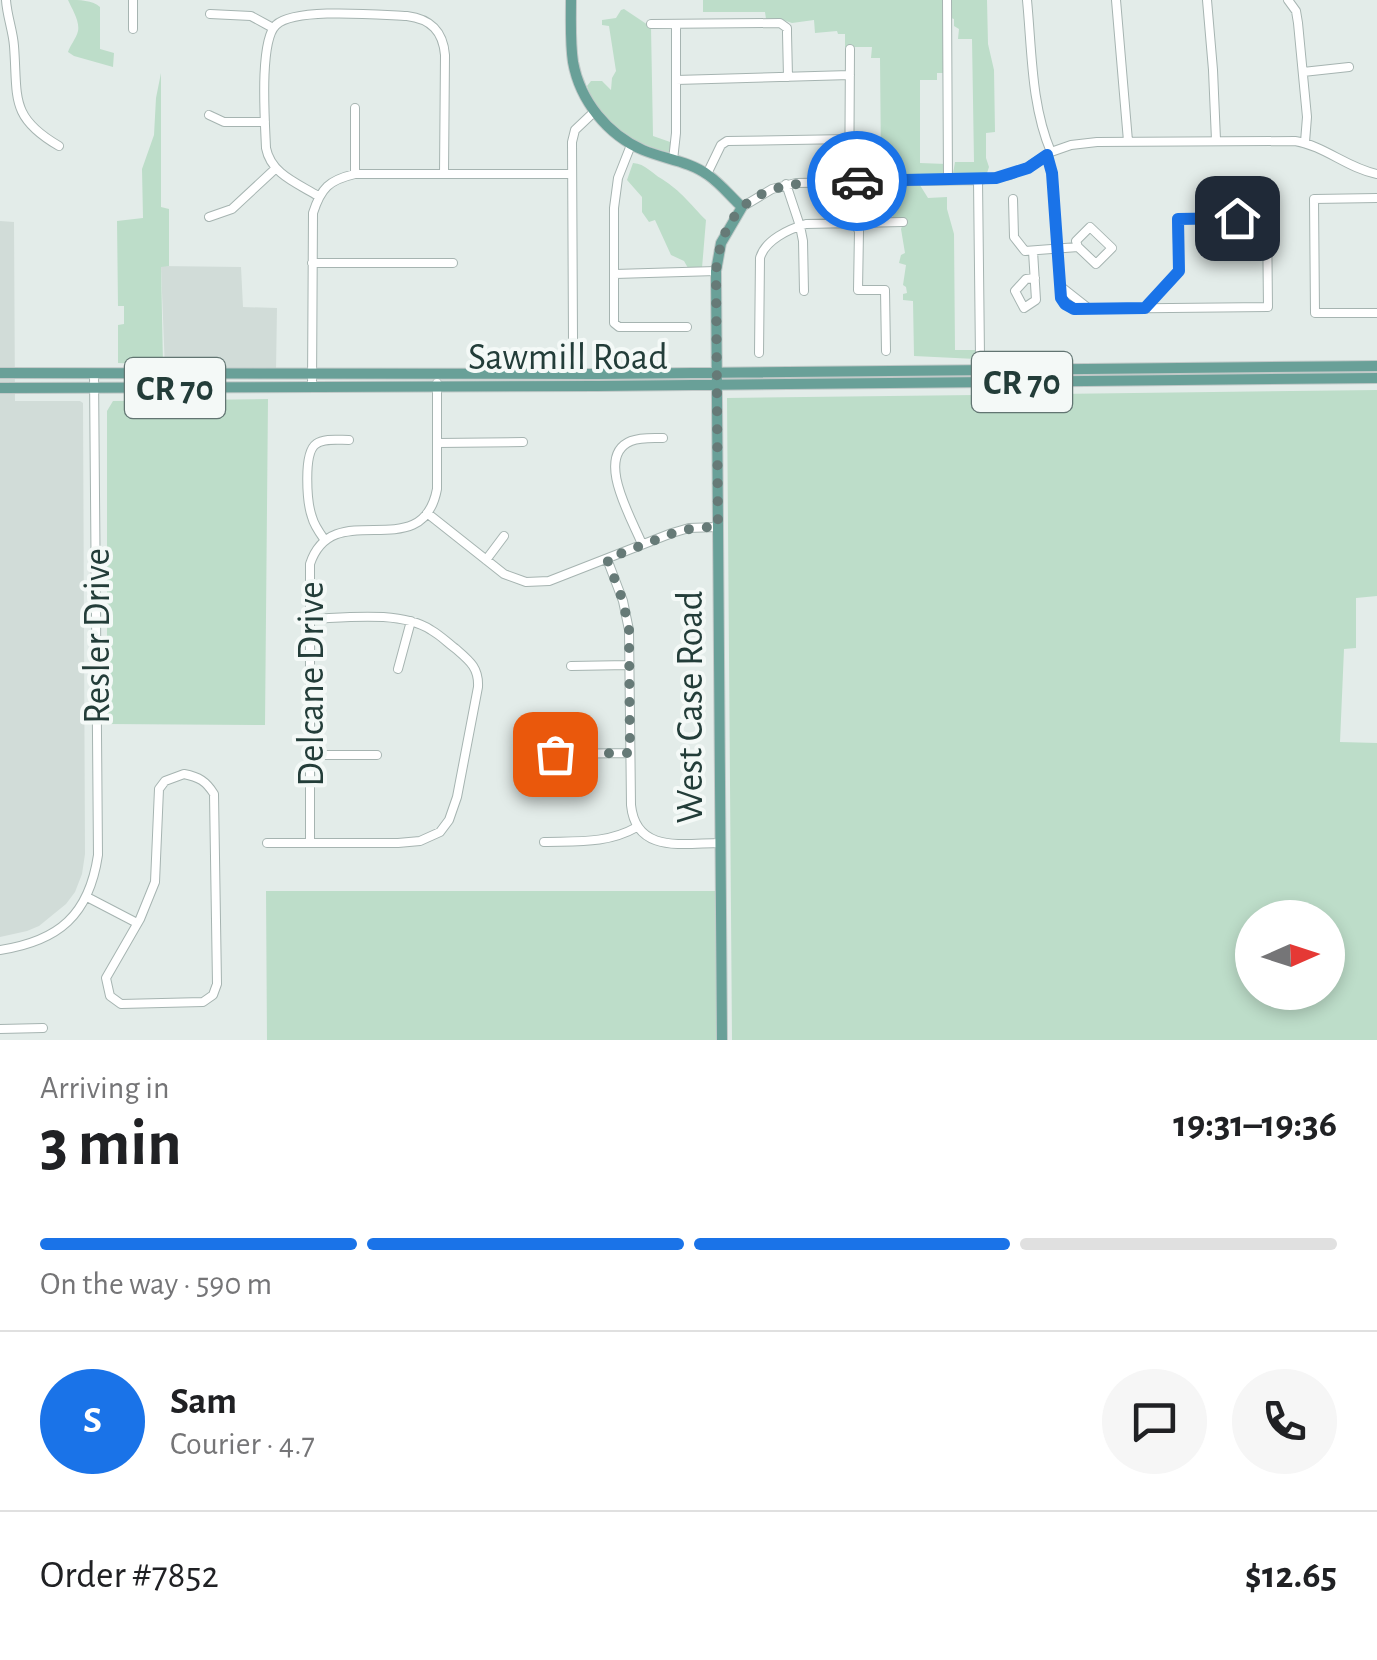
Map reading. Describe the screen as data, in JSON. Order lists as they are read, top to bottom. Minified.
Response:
{"streets":{"main road":["Sawmill Road","CR 70","West Case Road"],"street":["Resler Drive","Delcane Drive"]},"crossings":[["Sawmill Road","Resler Drive"],["Sawmill Road","West Case Road"]],"north":"right","page":{"heading":["3 min","Arriving in","19:31–19:36"],"panel":["Sam","Courier · 4.7","Order #7852","$12.65"],"bar":"On the way · 590 m","round":"S"}}
